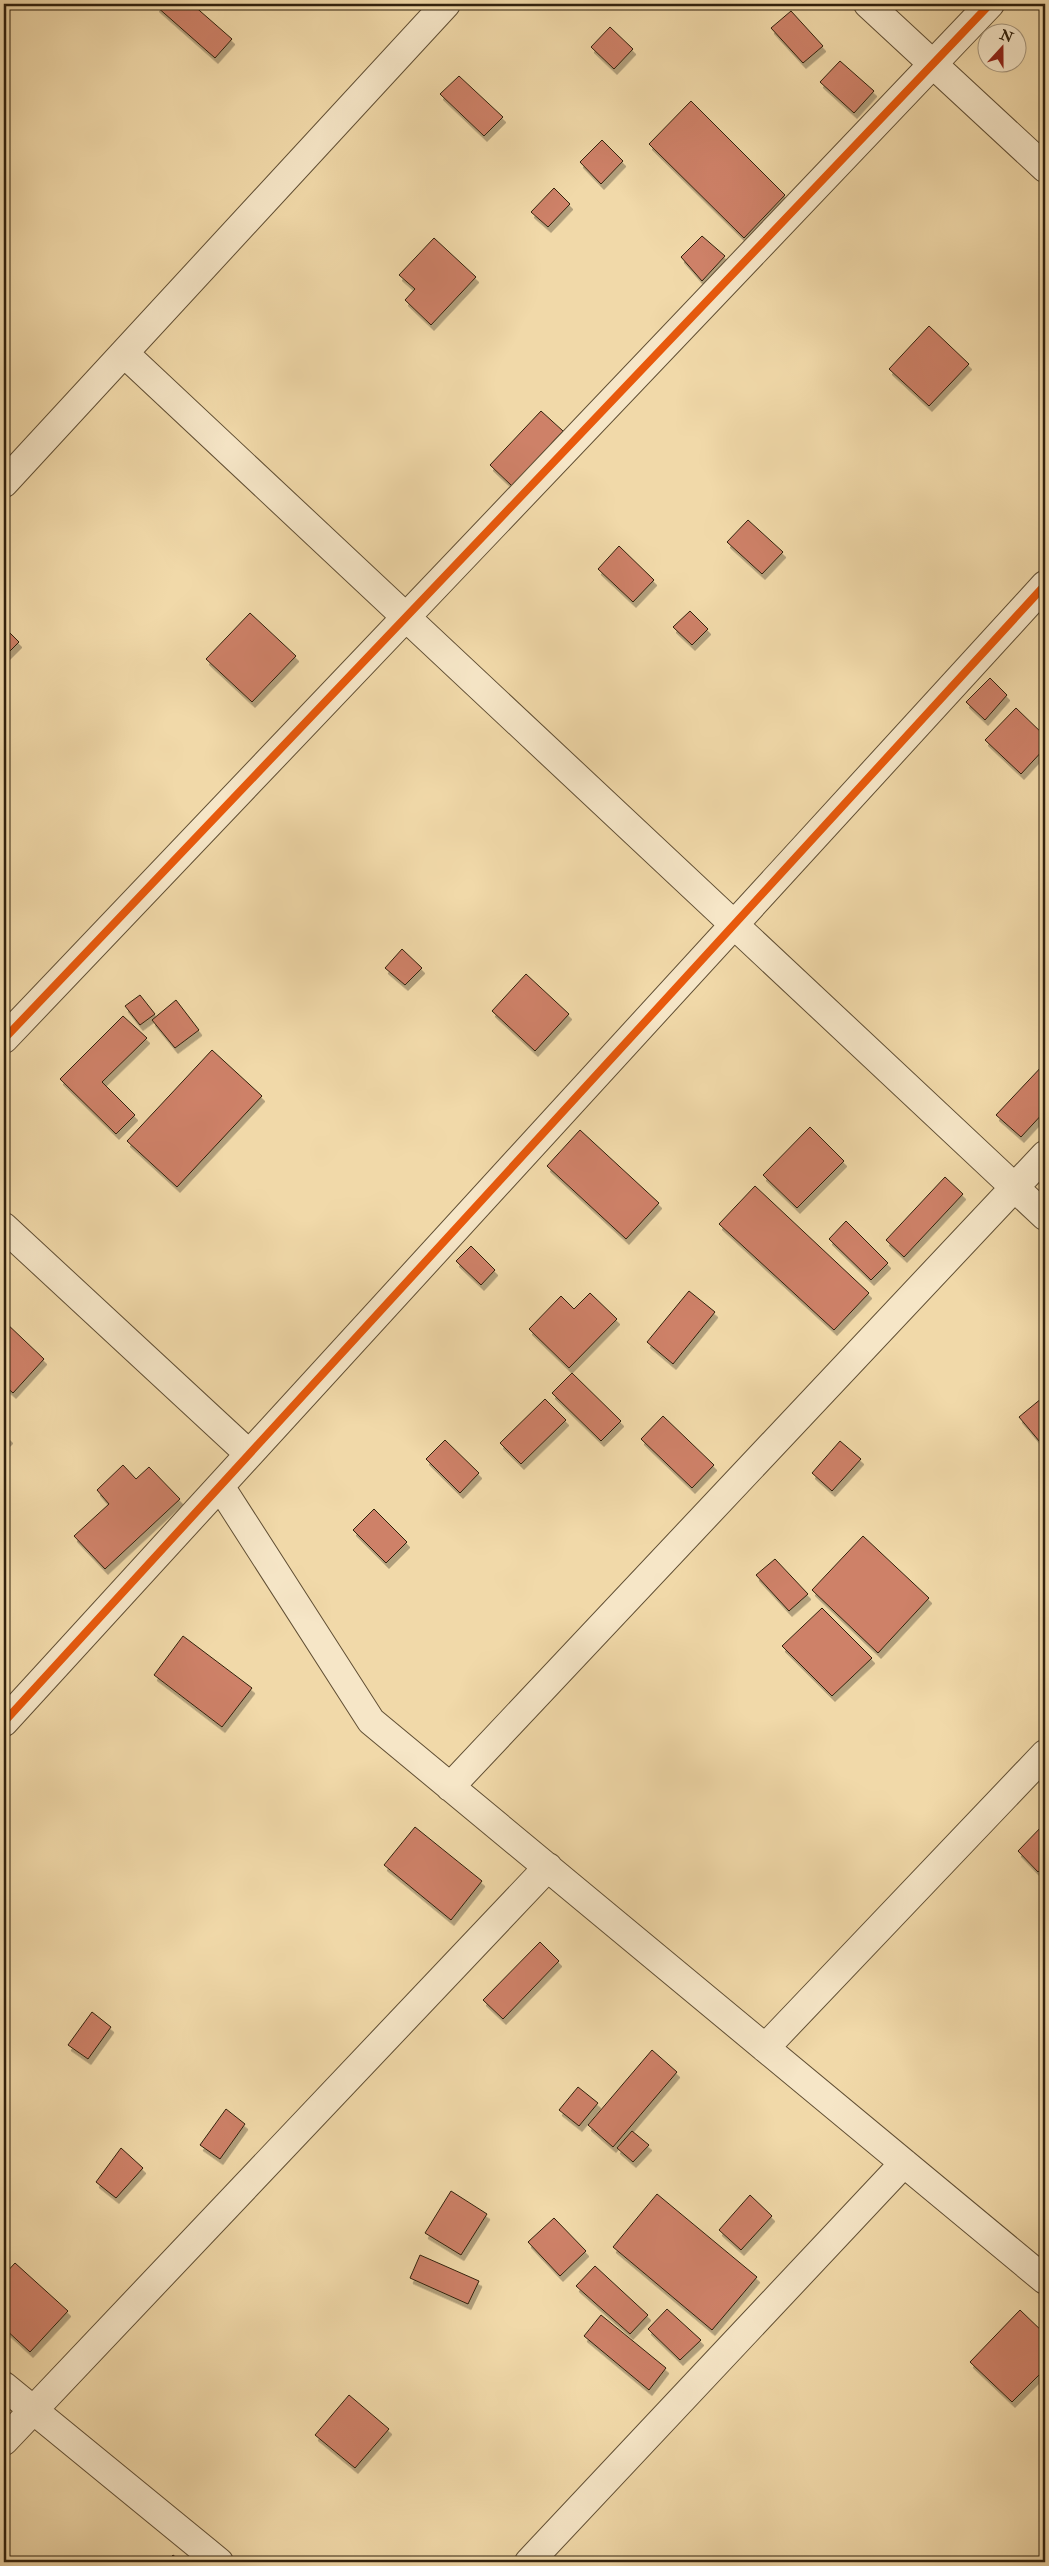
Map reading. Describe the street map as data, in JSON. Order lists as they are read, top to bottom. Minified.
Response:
{"north":"top"}
